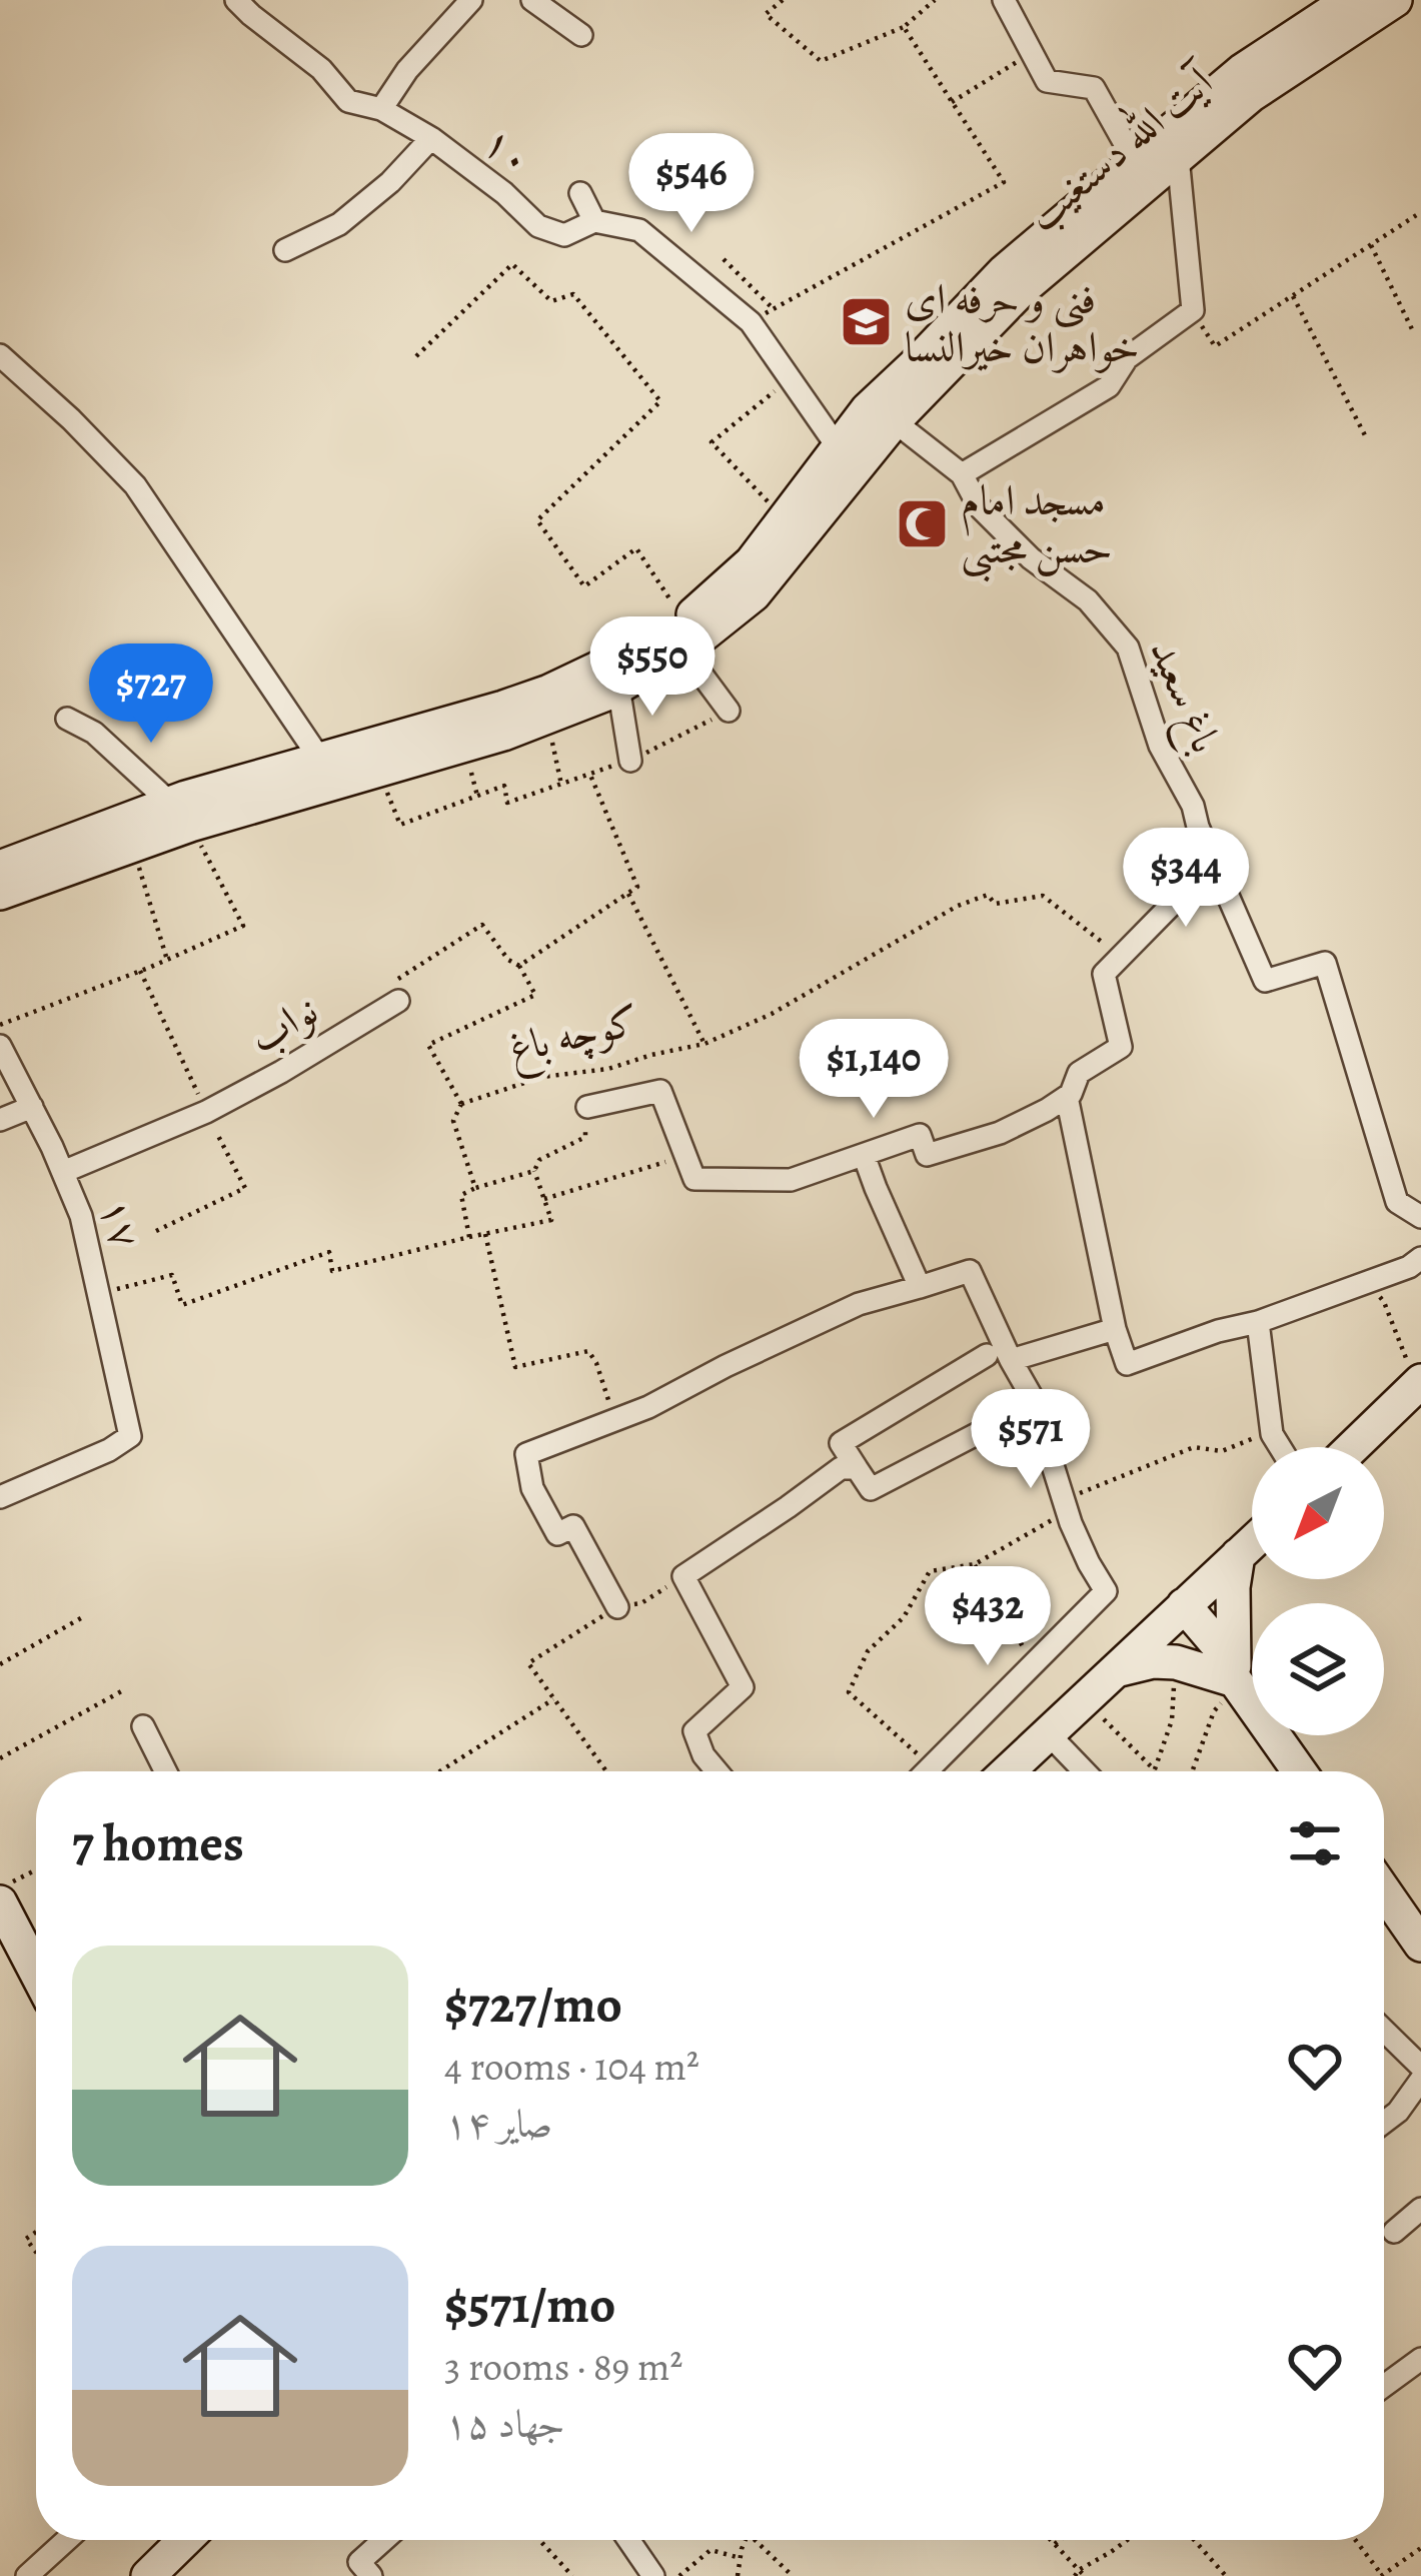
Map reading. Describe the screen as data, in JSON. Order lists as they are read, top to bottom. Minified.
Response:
{"streets":{"main road":["آیت الله دستغیب"],"street":["۱۰","باغ سعید","نواب","۱۷"],"path":["کوچه باغ"]},"crossings":[["آیت الله دستغیب","۱۰"],["آیت الله دستغیب","باغ سعید"],["نواب","۱۷"]],"places":{"school or university":["فنی و حرفه ای خواهران خیرالنسا"],"mosque":["مسجد امام حسن مجتبی"]},"north":"bottom left","page":{"price":["$546","$550","$727","$344","$1,140","$571","$432"],"heading":"7 homes","list":[{"name":"$727/mo","note":"4 rooms · 104 m² · صایر ۱۴"},{"name":"$571/mo","note":"3 rooms · 89 m² · جهاد ۱۵"}]}}
